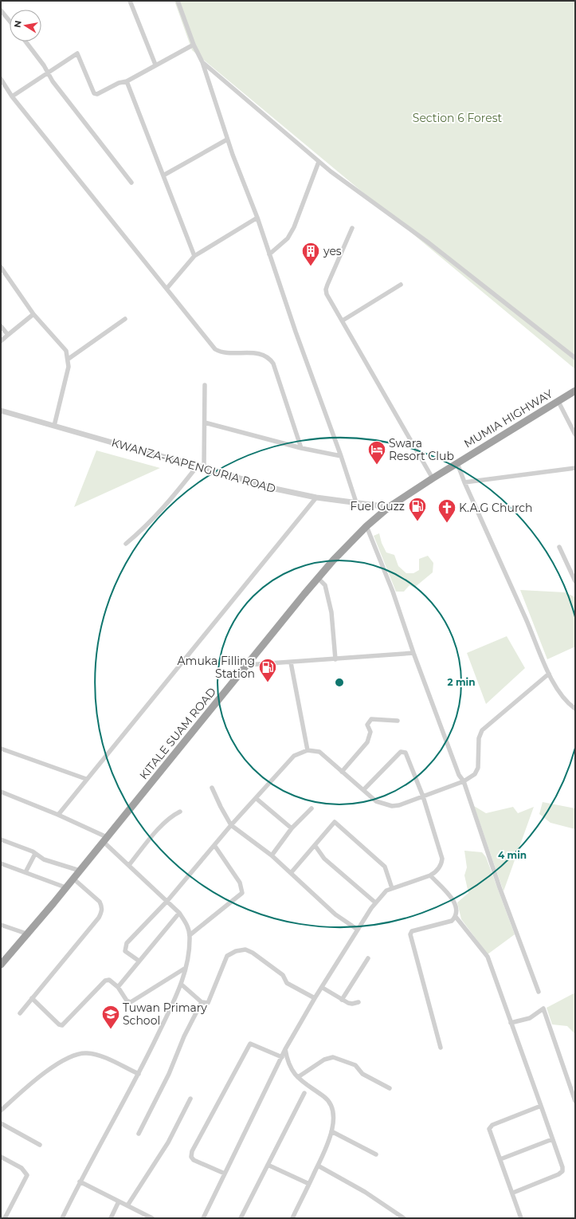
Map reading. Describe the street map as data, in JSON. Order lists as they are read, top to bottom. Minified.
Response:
{"streets":{"highway":["MUMIA HIGHWAY","KITALE SUAM ROAD"],"street":["KWANZA-KAPENGURIA ROAD"]},"crossings":[["MUMIA HIGHWAY","KWANZA-KAPENGURIA ROAD"],["MUMIA HIGHWAY","KITALE SUAM ROAD"],["KWANZA-KAPENGURIA ROAD","KITALE SUAM ROAD"]],"parks":["Section 6 Forest"],"places":{"building":["yes"],"hotel":["Swara Resort Club"],"fuel station":["Fuel Guzz","Amuka Filling Station"],"church":["K.A.G Church"],"school or university":["Tuwan Primary School"]},"north":"left","rings":["2 min","4 min"]}
